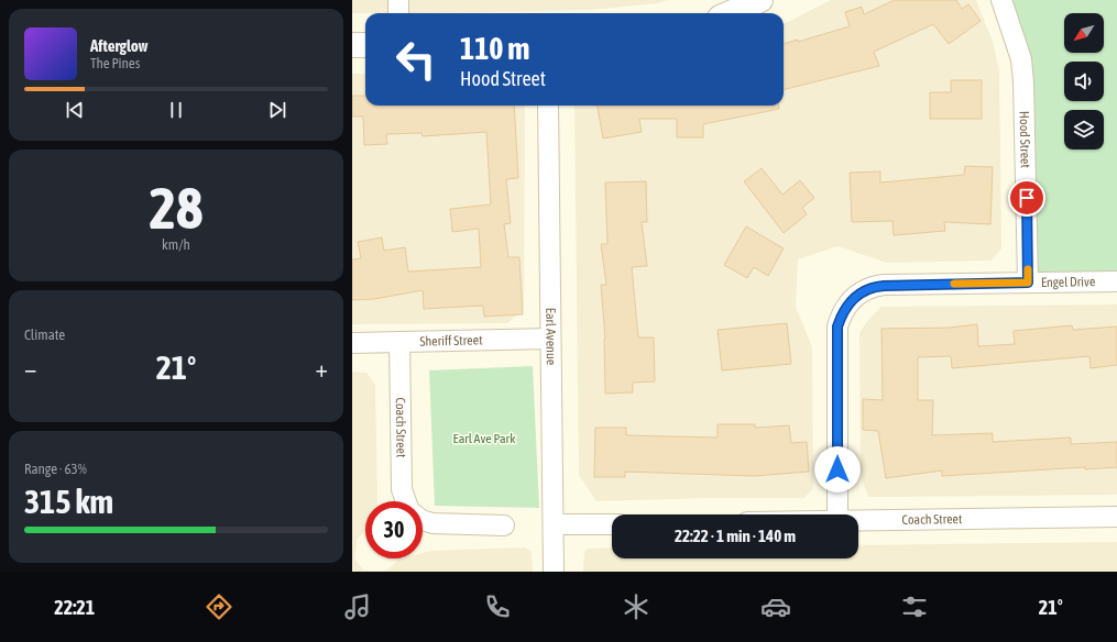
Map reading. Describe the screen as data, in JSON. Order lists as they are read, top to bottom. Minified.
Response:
{"streets":{"street":["Hood Street","Engel Drive","Earl Avenue","Sheriff Street","Coach Street"]},"crossings":[["Hood Street","Engel Drive"],["Earl Avenue","Sheriff Street"],["Sheriff Street","Coach Street"]],"parks":["Earl Ave Park"],"north":"bottom left","page":{"turn":["110 m","Hood Street"],"song":["Afterglow","The Pines"],"tile":[["28","km/h"],"Climate",["Range · 63%","315 km"]],"heat":["−","21°","+"],"limit":"30","trip":"22:22 · 1 min · 140 m","tabs":["22:21","21°"]}}
